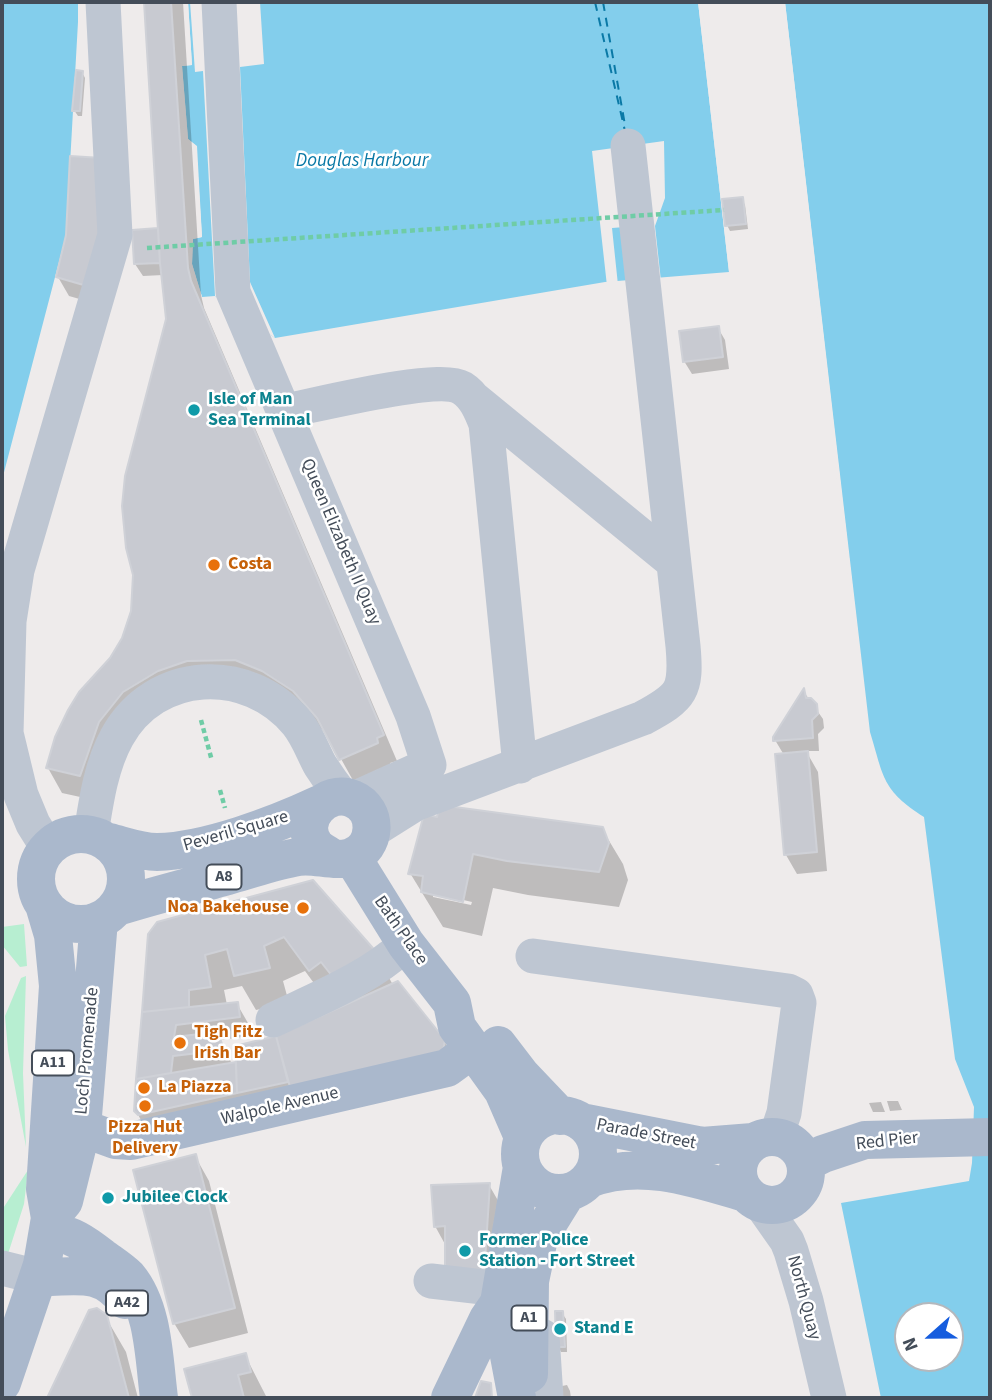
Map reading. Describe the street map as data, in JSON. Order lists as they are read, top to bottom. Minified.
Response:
{"streets":{"main road":["Peveril Square","A8","Bath Place","Loch Promenade","A11","Walpole Avenue","Parade Street","Red Pier","A42","A1"],"street":["Queen Elizabeth II Quay","North Quay"]},"crossings":[["Queen Elizabeth II Quay","Peveril Square"],["Queen Elizabeth II Quay","A8"],["Queen Elizabeth II Quay","Bath Place"],["Peveril Square","A8"],["Peveril Square","Bath Place"],["Peveril Square","Loch Promenade"],["A8","Bath Place"],["A8","Loch Promenade"],["Bath Place","Walpole Avenue"],["Bath Place","Parade Street"],["Bath Place","A1"],["Loch Promenade","Walpole Avenue"],["Loch Promenade","A42"],["Parade Street","Red Pier"],["Parade Street","North Quay"],["Parade Street","A1"],["Red Pier","North Quay"]],"water":["Douglas Harbour"],"places":["Isle of Man Sea Terminal","Costa","Noa Bakehouse","Tigh Fitz Irish Bar","La Piazza","Pizza Hut Delivery","Jubilee Clock","Former Police Station - Fort Street","Stand E"],"north":"left"}
